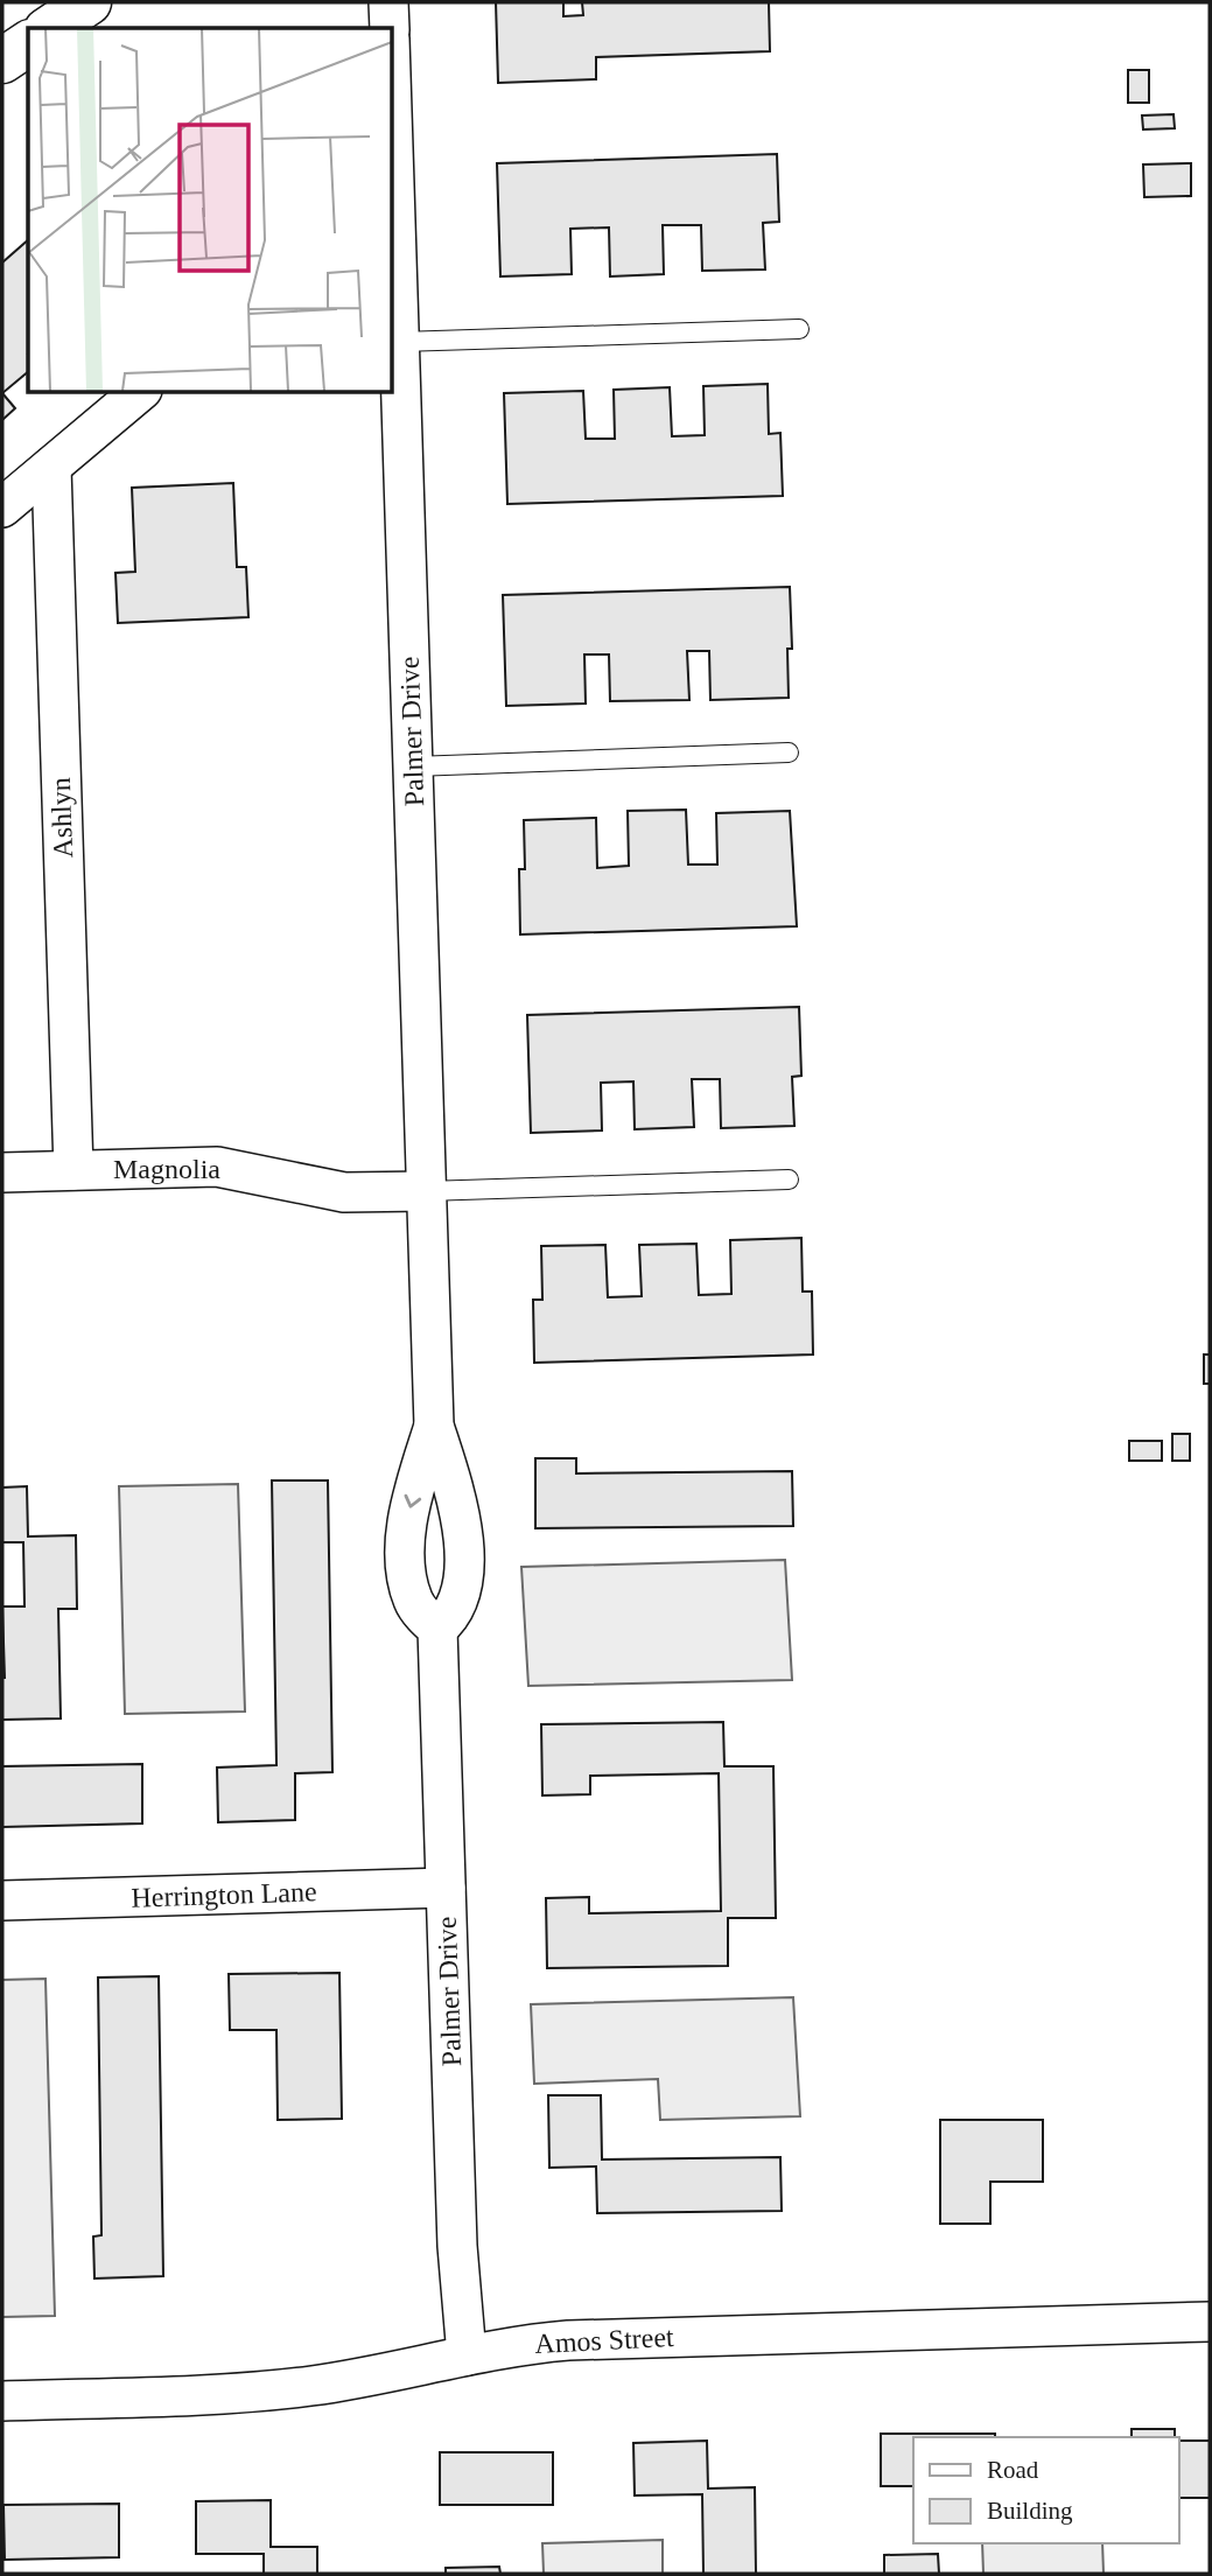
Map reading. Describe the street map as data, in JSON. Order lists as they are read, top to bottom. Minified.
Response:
{"streets":{"street":["Palmer Drive","Ashlyn","Magnolia","Herrington Lane","Amos Street"]},"crossings":[["Palmer Drive","Magnolia"],["Palmer Drive","Herrington Lane"],["Palmer Drive","Amos Street"],["Ashlyn","Magnolia"]],"legend":["Road","Building"]}
